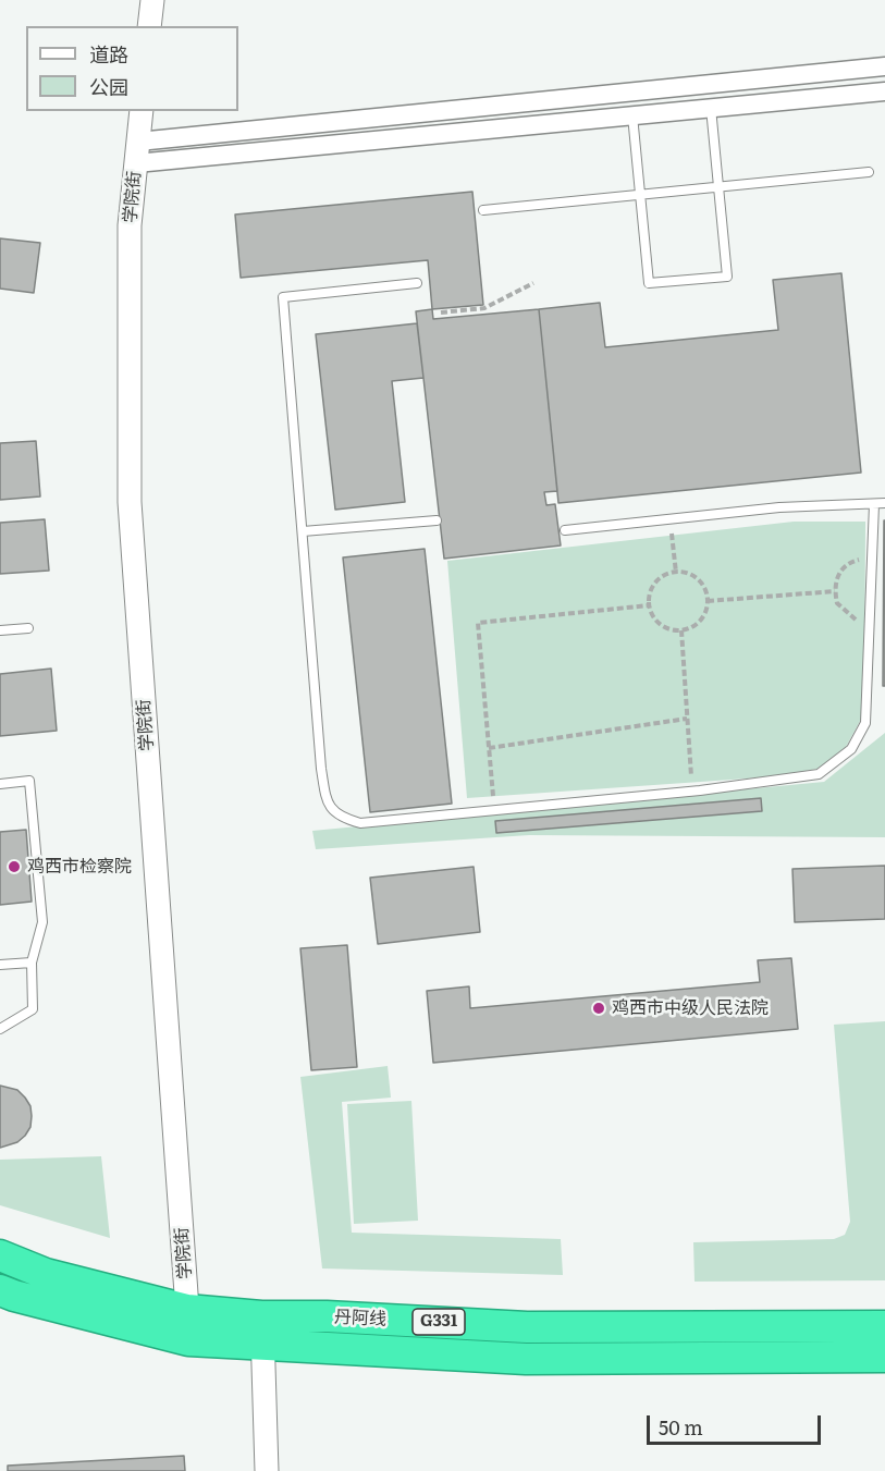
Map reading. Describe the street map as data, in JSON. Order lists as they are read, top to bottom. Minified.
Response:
{"streets":{"highway":["丹阿线","G331"],"street":["学院街"]},"crossings":[["学院街","丹阿线"]],"places":["鸡西市检察院","鸡西市中级人民法院"],"legend":["道路","公园"],"scale_bar":"50 m"}
